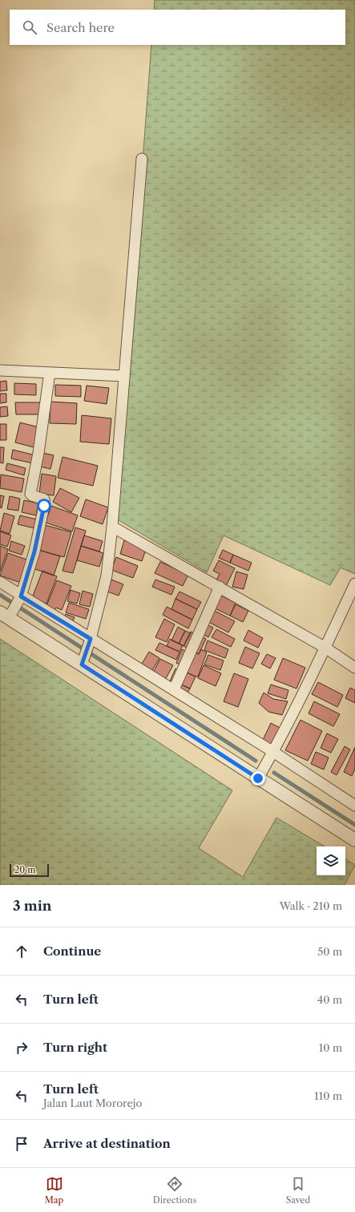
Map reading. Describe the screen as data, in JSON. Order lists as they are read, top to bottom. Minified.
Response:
{"scale_bar":"20 m","page":{"search":"Search here","scale":"20 m","heading":["3 min","Walk · 210 m"],"list":[["Continue","50 m"],["Turn left","40 m"],["Turn right","10 m"],["Turn left","Jalan Laut Mororejo","110 m"],"Arrive at destination"],"nav":["Map","Directions","Saved"]}}
